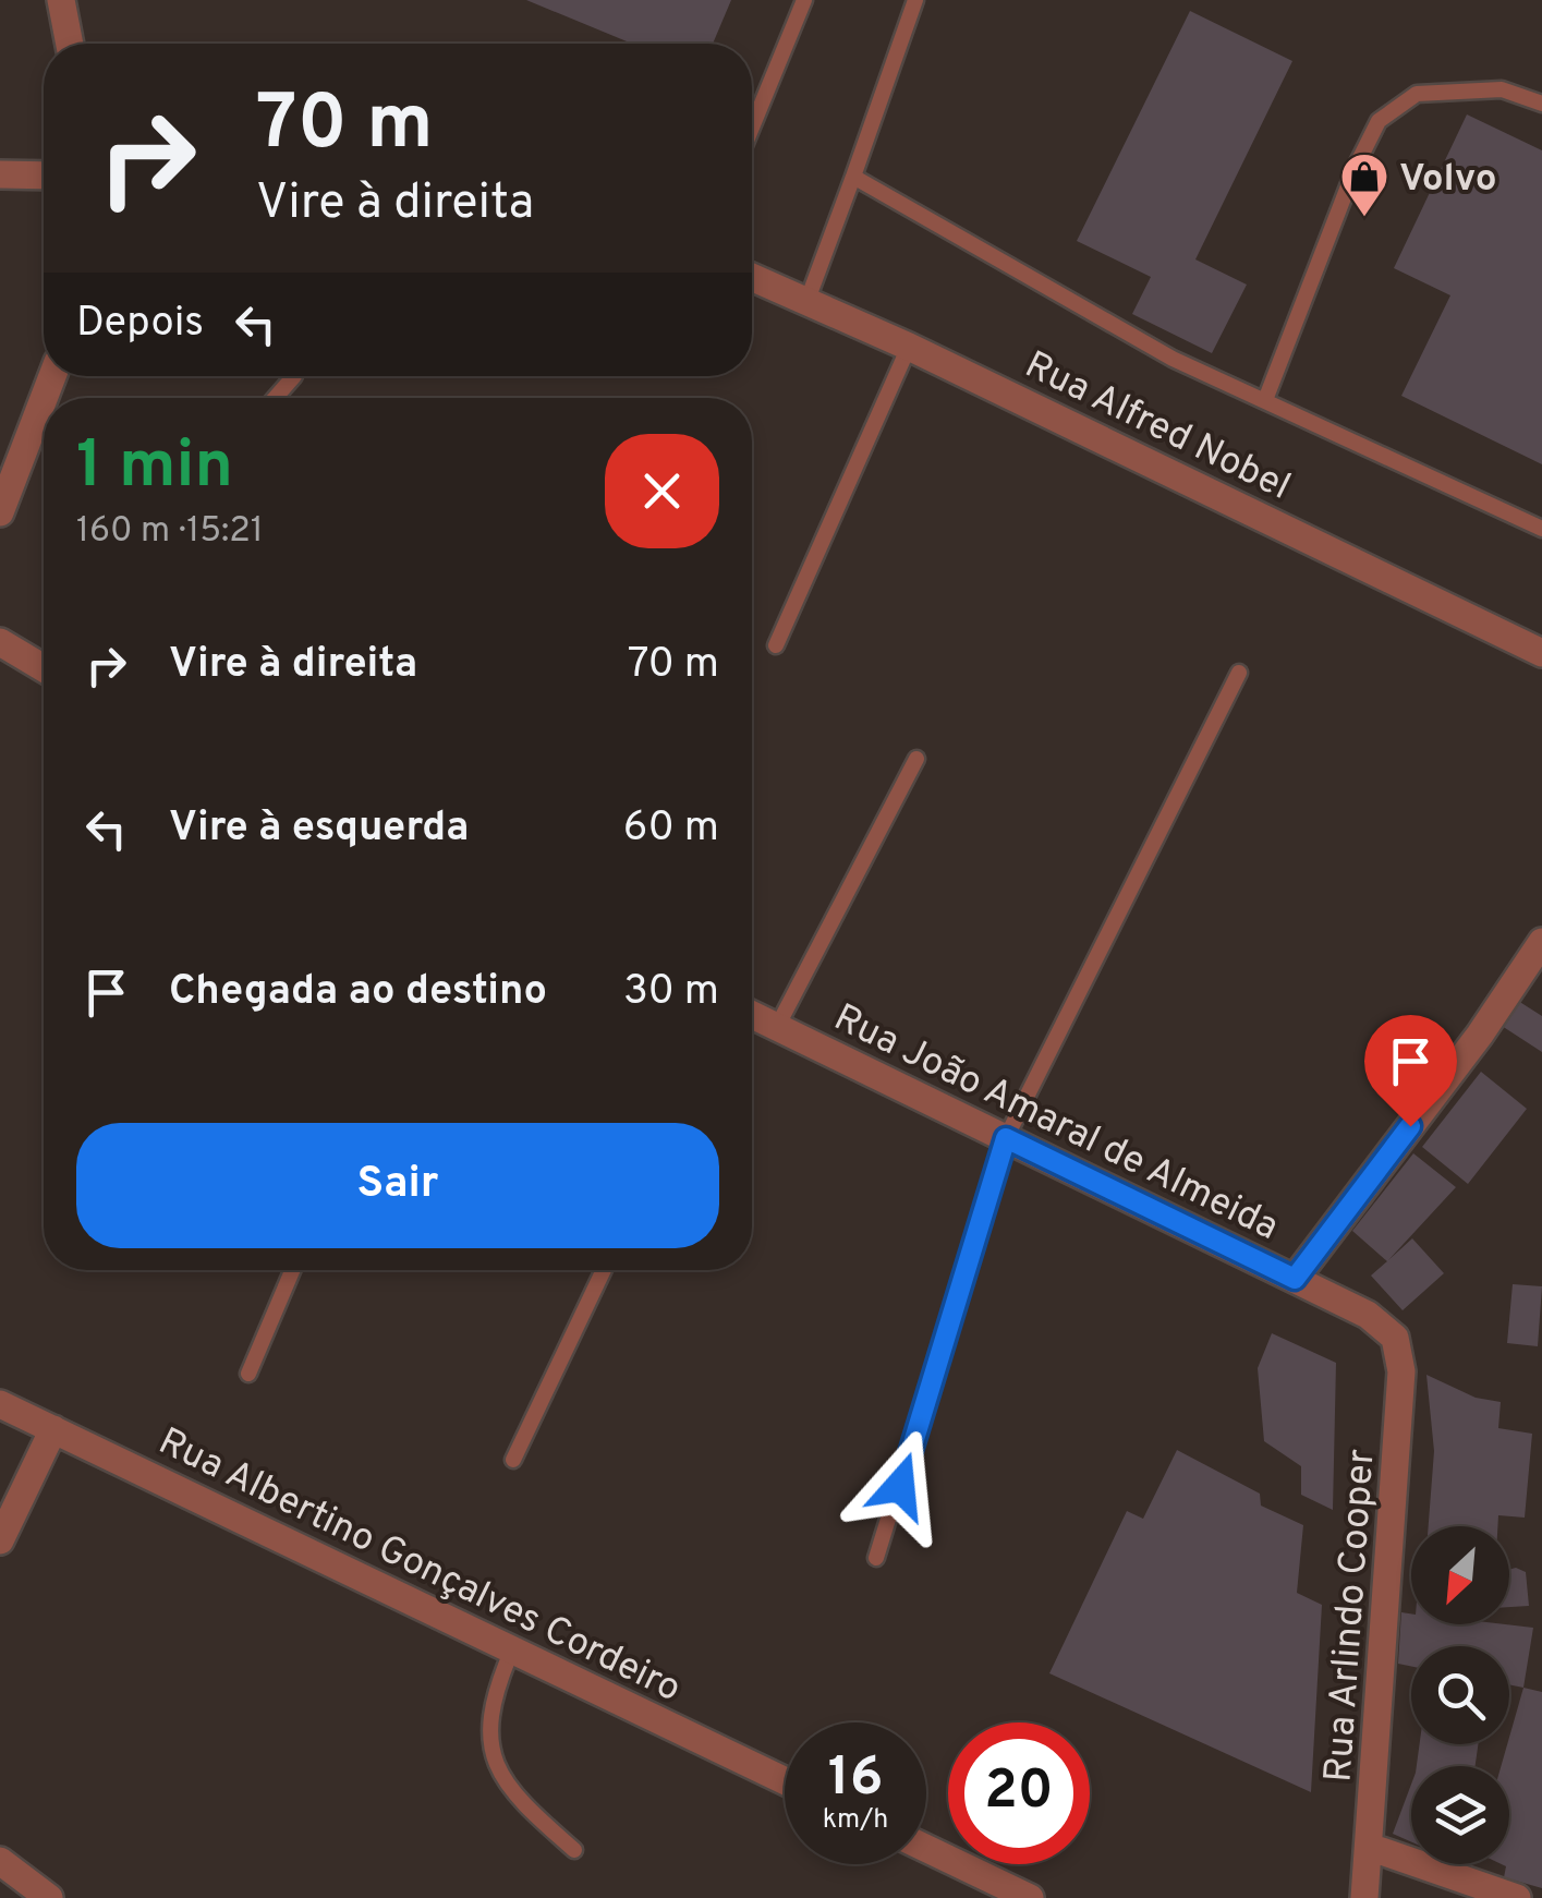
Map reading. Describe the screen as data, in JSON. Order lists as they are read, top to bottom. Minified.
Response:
{"streets":{"street":["Rua Alfred Nobel","Rua João Amaral de Almeida","Rua Albertino Gonçalves Cordeiro","Rua Arlindo Cooper"]},"crossings":[["Rua João Amaral de Almeida","Rua Arlindo Cooper"]],"places":{"shop":["Volvo"]},"north":"bottom left","page":{"turn":["70 m","Vire à direita"],"then":"Depois","heading":["1 min","160 m · 15:21"],"list":[{"name":"Vire à direita","value":"70 m"},{"name":"Vire à esquerda","value":"60 m"},{"name":"Chegada ao destino","value":"30 m"}],"buttons":"Sair","speed":"16 km/h","limit":"20"}}
